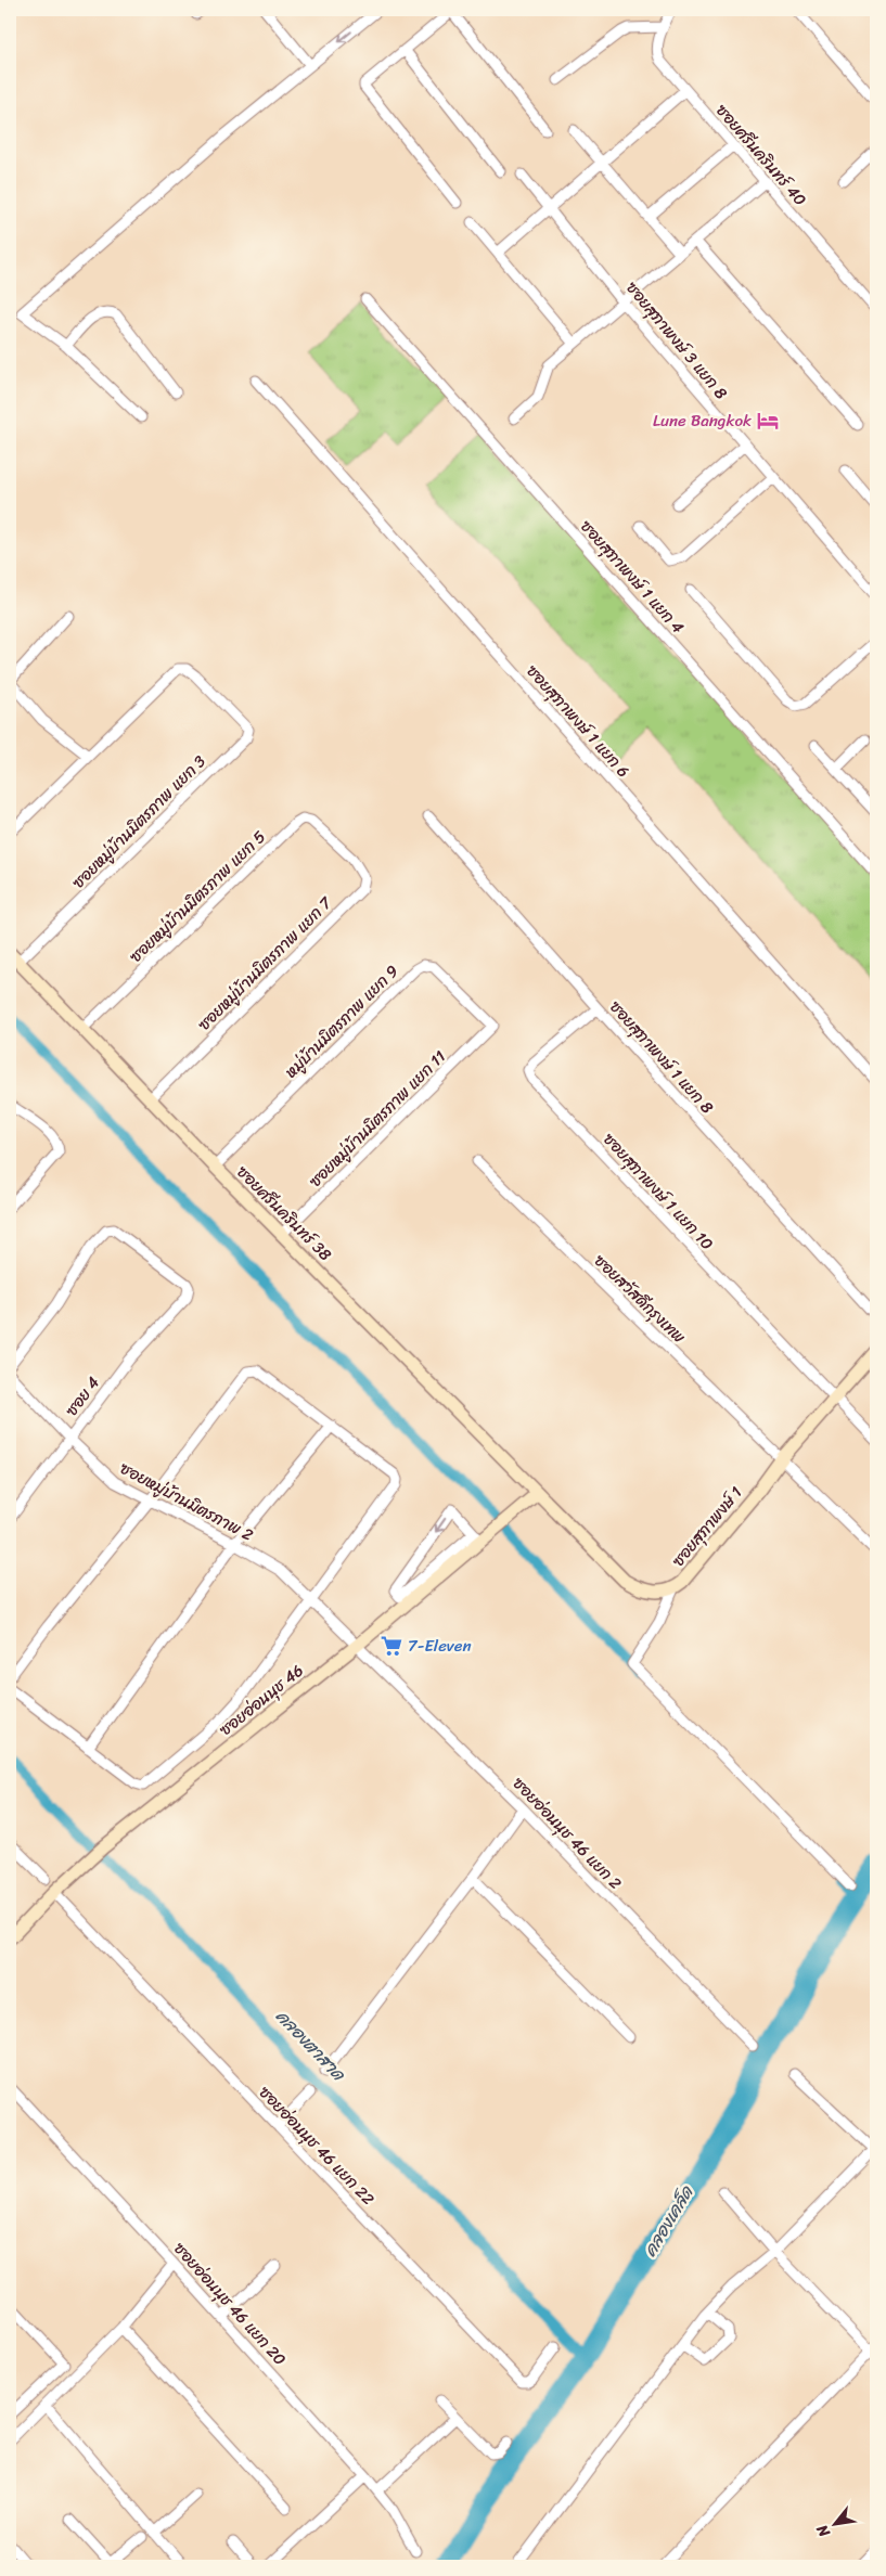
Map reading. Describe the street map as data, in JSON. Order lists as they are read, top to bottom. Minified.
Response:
{"streets":{"street":["ซอยศรีนครินทร์ 40","ซอยสุภาพงษ์ 3 แยก 8","ซอยสุภาพงษ์ 1 แยก 4","ซอยสุภาพงษ์ 1 แยก 6","ซอยหมู่บ้านมิตรภาพ แยก 3","ซอยหมู่บ้านมิตรภาพ แยก 5","ซอยหมู่บ้านมิตรภาพ แยก 7","หมู่บ้านมิตรภาพ แยก 9","ซอยสุภาพงษ์ 1 แยก 8","ซอยหมู่บ้านมิตรภาพ แยก 11","ซอยสุภาพงษ์ 1 แยก 10","ซอยศรีนครินทร์ 38","ซอยสวัสดีกรุงเทพ","ซอย 4","ซอยหมู่บ้านมิตรภาพ 2","ซอยสุภาพงษ์ 1","ซอยอ่อนนุช 46","ซอยอ่อนนุช 46 แยก 2","ซอยอ่อนนุช 46 แยก 22","ซอยอ่อนนุช 46 แยก 20"]},"crossings":[["ซอยหมู่บ้านมิตรภาพ แยก 3","ซอยศรีนครินทร์ 38"],["ซอยหมู่บ้านมิตรภาพ แยก 5","ซอยหมู่บ้านมิตรภาพ แยก 7"],["ซอยหมู่บ้านมิตรภาพ แยก 5","ซอยศรีนครินทร์ 38"],["ซอยหมู่บ้านมิตรภาพ แยก 7","ซอยศรีนครินทร์ 38"],["หมู่บ้านมิตรภาพ แยก 9","ซอยหมู่บ้านมิตรภาพ แยก 11"],["หมู่บ้านมิตรภาพ แยก 9","ซอยศรีนครินทร์ 38"],["ซอยสุภาพงษ์ 1 แยก 8","ซอยสุภาพงษ์ 1 แยก 10"],["ซอยหมู่บ้านมิตรภาพ แยก 11","ซอยศรีนครินทร์ 38"],["ซอยสุภาพงษ์ 1 แยก 10","ซอยสุภาพงษ์ 1"],["ซอยศรีนครินทร์ 38","ซอยสุภาพงษ์ 1"],["ซอยศรีนครินทร์ 38","ซอยอ่อนนุช 46"],["ซอยสวัสดีกรุงเทพ","ซอยสุภาพงษ์ 1"],["ซอย 4","ซอยหมู่บ้านมิตรภาพ 2"],["ซอยหมู่บ้านมิตรภาพ 2","ซอยอ่อนนุช 46"],["ซอยหมู่บ้านมิตรภาพ 2","ซอยอ่อนนุช 46 แยก 2"],["ซอยสุภาพงษ์ 1","ซอยอ่อนนุช 46"],["ซอยอ่อนนุช 46","ซอยอ่อนนุช 46 แยก 2"],["ซอยอ่อนนุช 46","ซอยอ่อนนุช 46 แยก 22"]],"water":["คลองตาสาด","คลองเคล็ด"],"places":{"hotel":["Lune Bangkok"],"supermarket":["7-Eleven"]},"north":"bottom left"}
